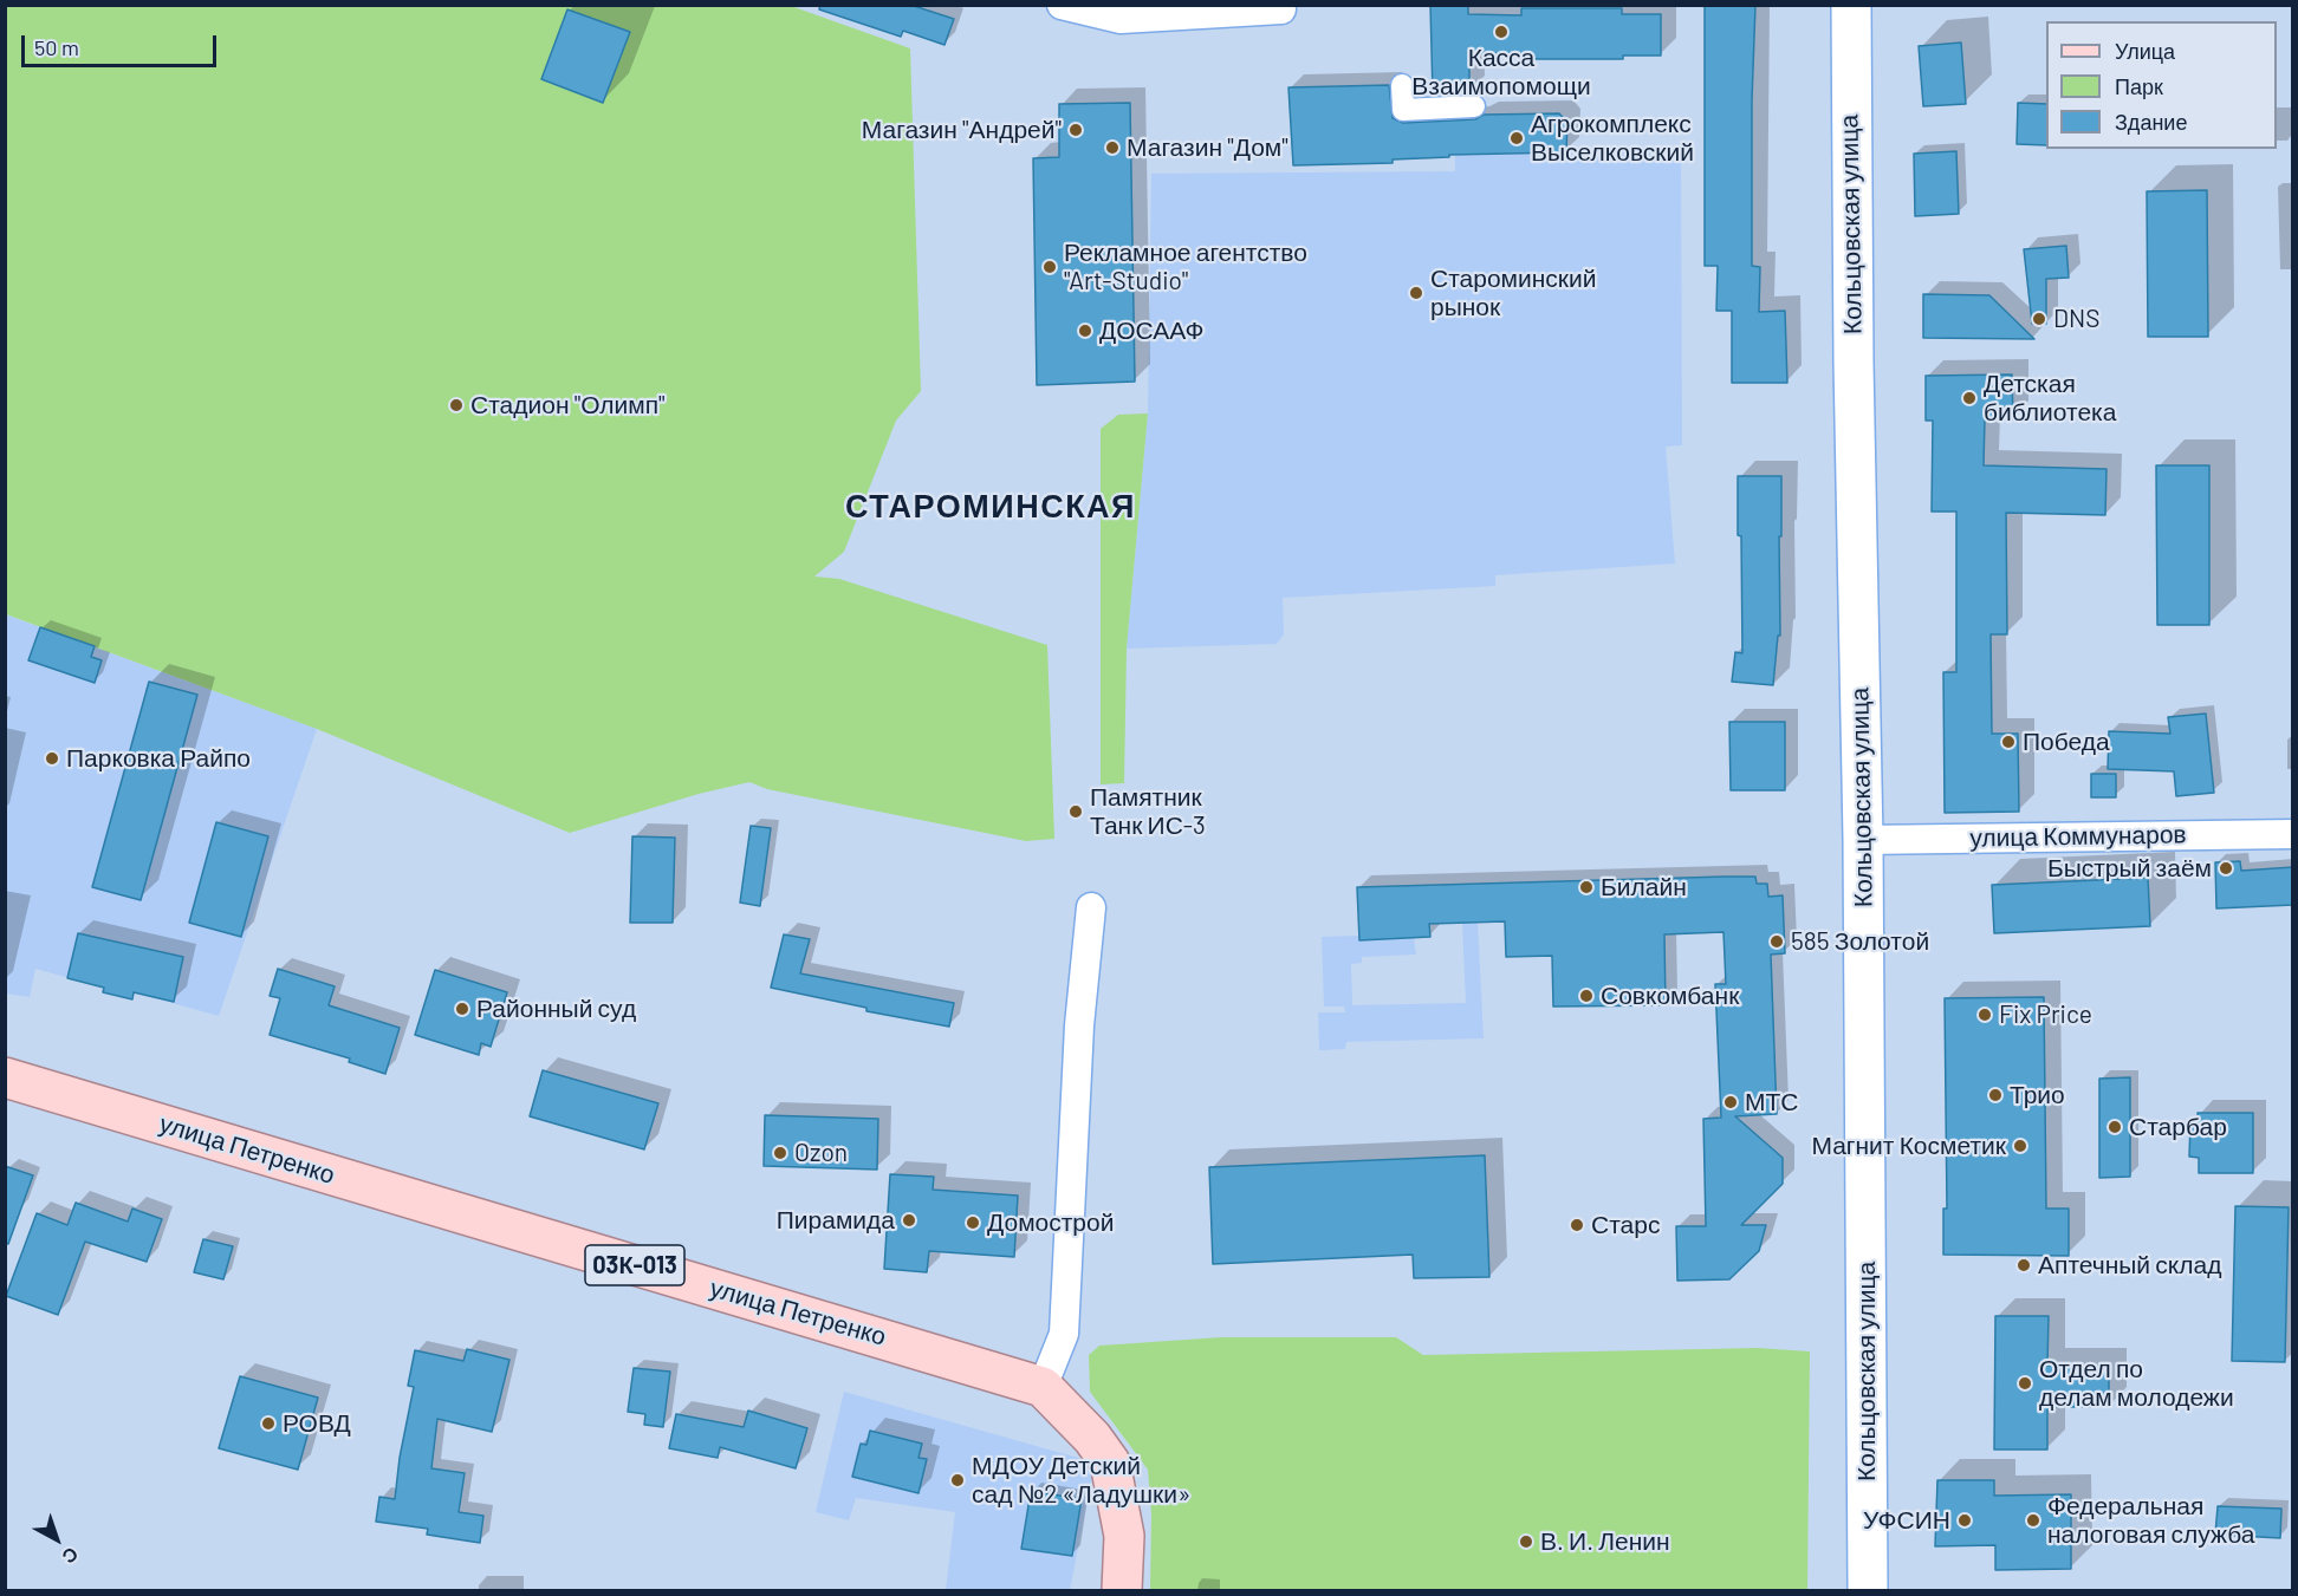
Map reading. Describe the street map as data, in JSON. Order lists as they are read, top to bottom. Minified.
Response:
{"streets":{"main road":["Кольцовская улица","улица Петренко","03К-013"],"street":["улица Коммунаров"]},"crossings":[["Кольцовская улица","улица Коммунаров"]],"districts":["СТАРОМИНСКАЯ"],"places":["Касса Взаимопомощи","Магазин \"Андрей\"","Агрокомплекс Выселковский","Магазин \"Дом\"","Рекламное агентство \"Art-Studio\"","Староминский рынок","DNS","ДОСААФ","Детская библиотека","Стадион \"Олимп\"","Победа","Парковка Райпо","Памятник Танк ИС-3","Быстрый заём","Билайн","585 Золотой","Совкомбанк","Районный суд","Fix Price","Трио","МТС","Старбар","Магнит Косметик","Ozon","Пирамида","Домострой","Старс","Аптечный склад","Отдел по делам молодежи","РОВД","МДОУ Детский сад №2 «Ладушки»","УФСИН","Федеральная налоговая служба","В. И. Ленин"],"legend":["Улица","Парк","Здание"],"scale_bar":"50 m","north":"bottom right"}
